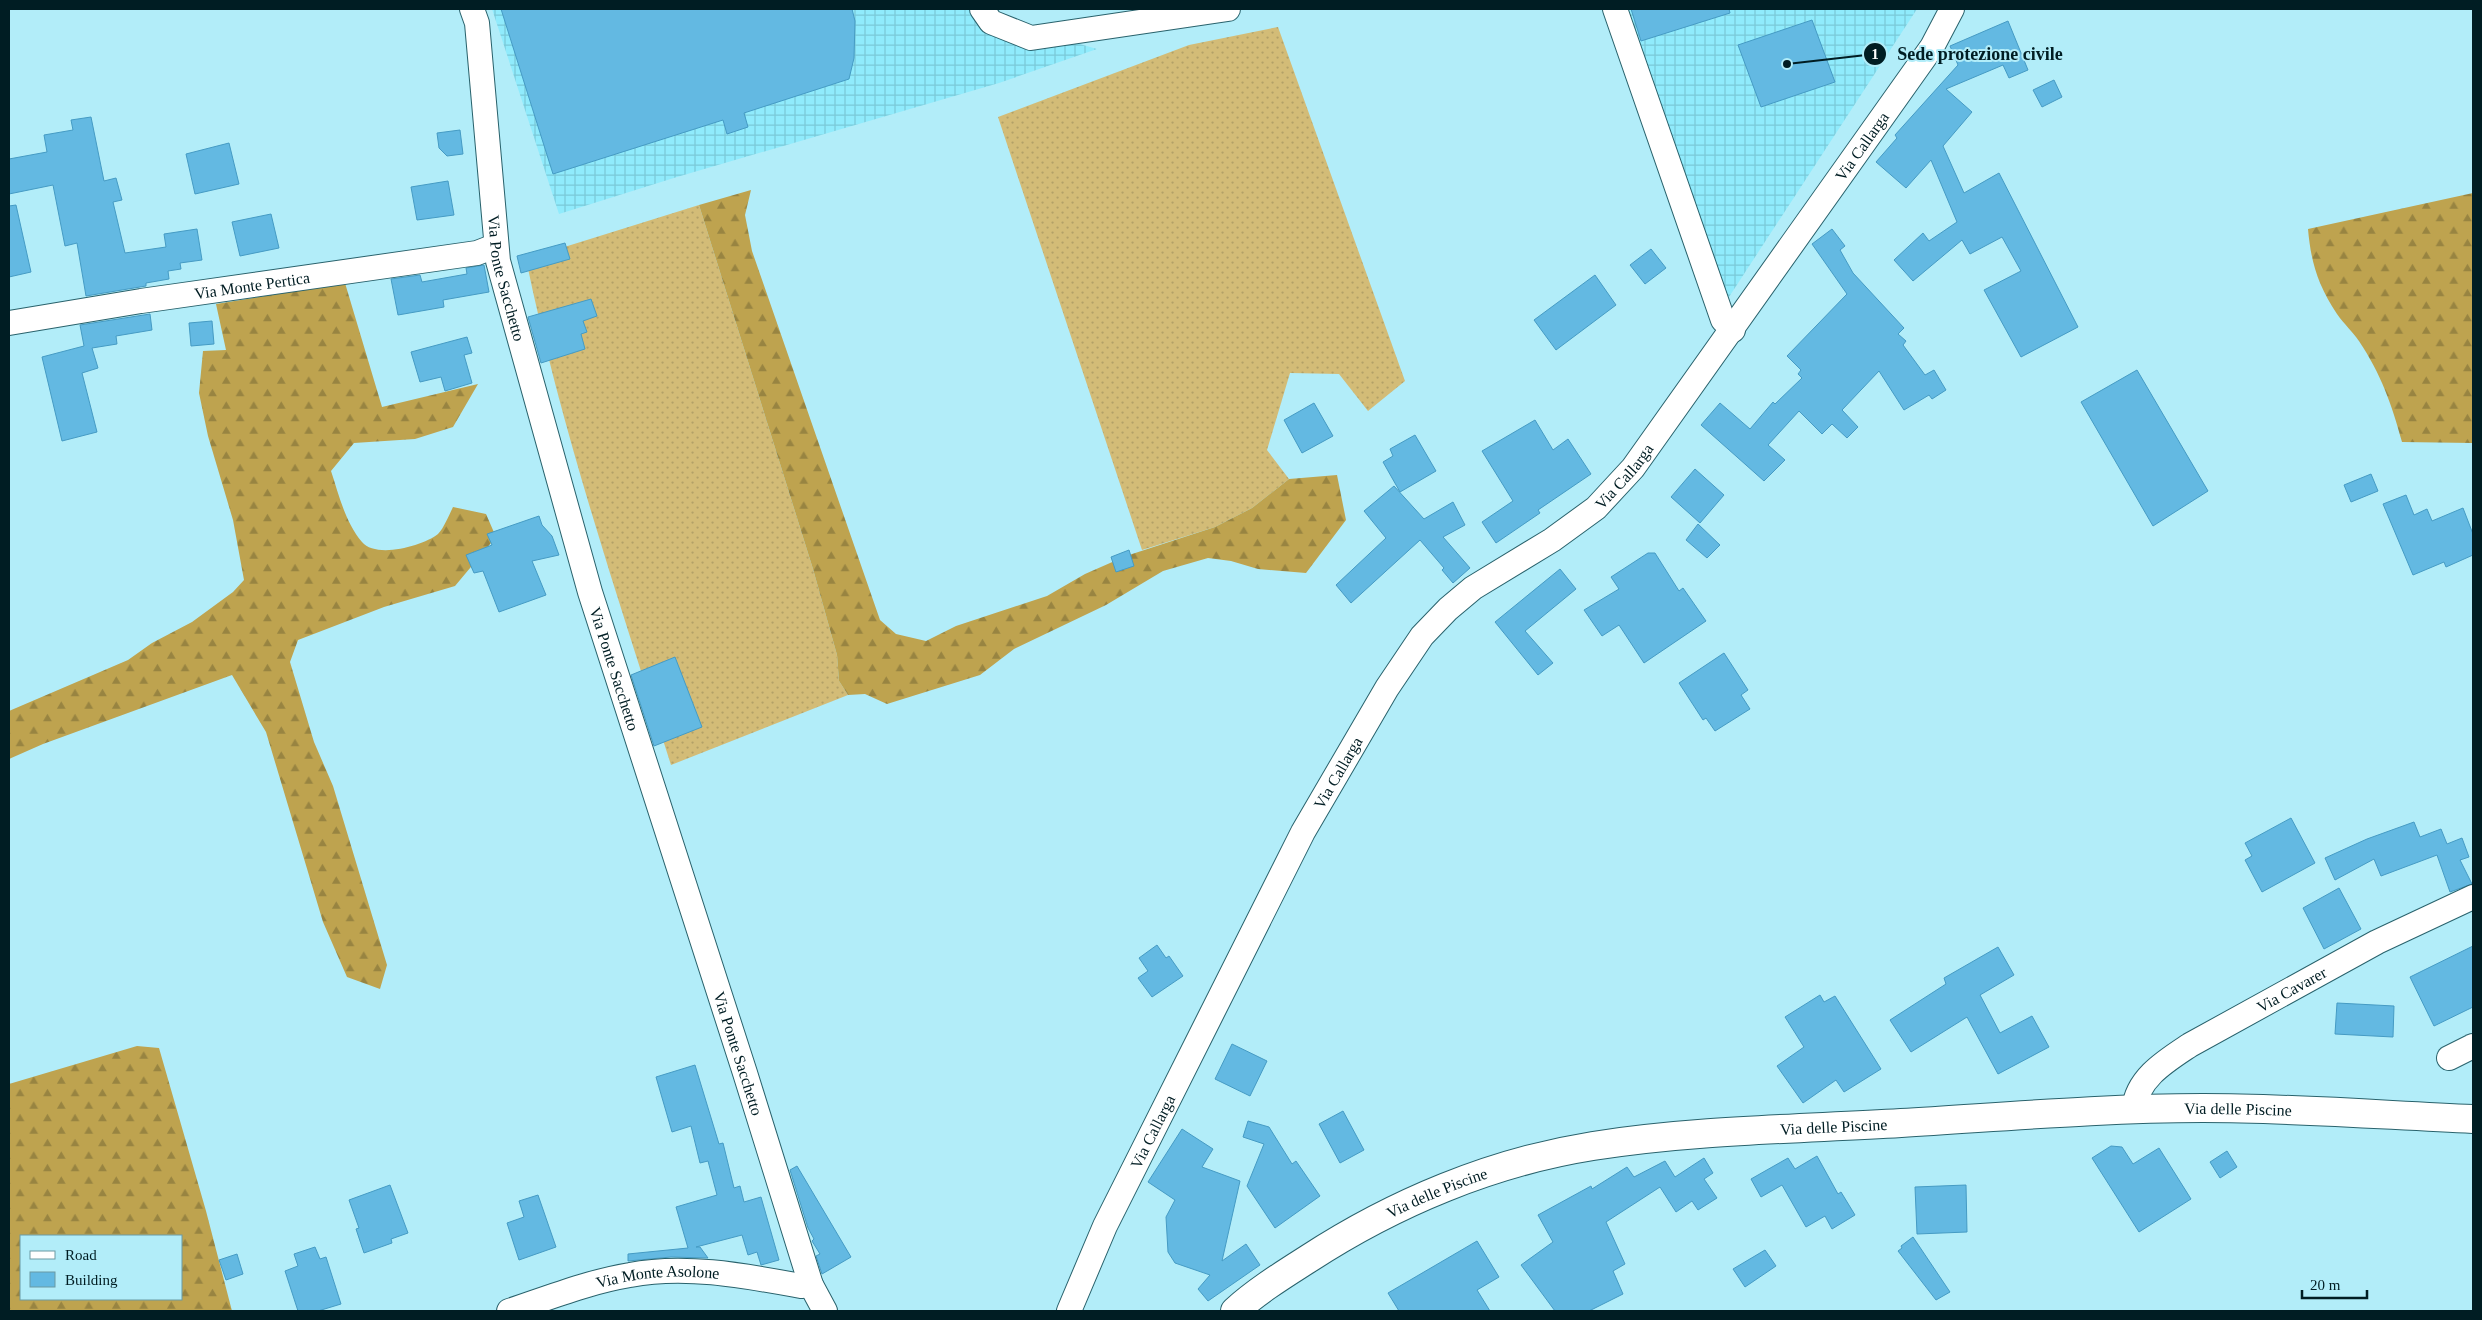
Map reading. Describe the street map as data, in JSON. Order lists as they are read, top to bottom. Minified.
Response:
{"streets":{"street":["Via Callarga","Via Ponte Sacchetto","Via Monte Pertica","Via Cavarer","Via delle Piscine","Via Monte Asolone"]},"crossings":[["Via Ponte Sacchetto","Via Monte Pertica"],["Via Ponte Sacchetto","Via Monte Asolone"],["Via Cavarer","Via delle Piscine"]],"places":["Sede protezione civile"],"legend":["Road","Building"],"scale_bar":"20 m"}
